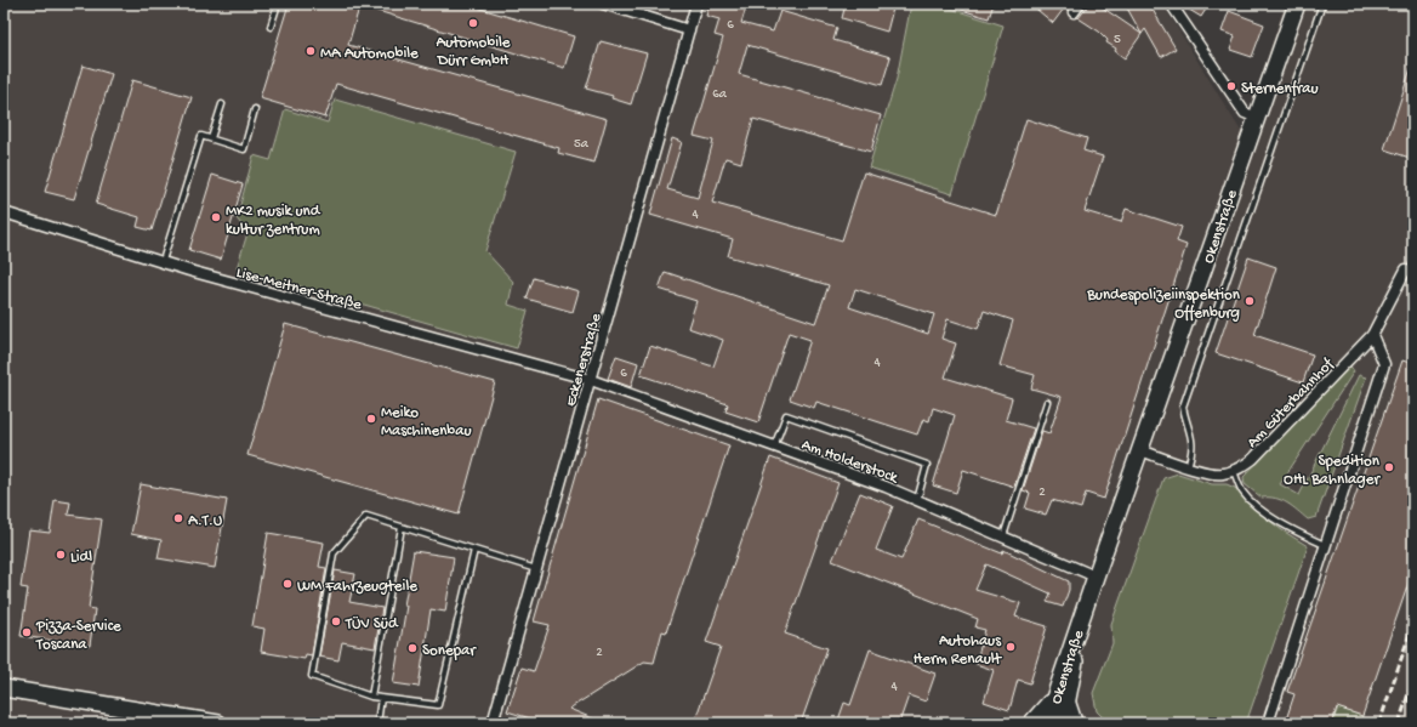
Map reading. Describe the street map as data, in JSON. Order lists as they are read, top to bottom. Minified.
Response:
{"streets":{"main road":["Okenstraße"],"street":["Lise-Meitner-Straße","Eckenerstraße","Am Güterbahnhof","Am Holderstock"]},"crossings":[["Okenstraße","Am Güterbahnhof"],["Okenstraße","Am Holderstock"],["Lise-Meitner-Straße","Eckenerstraße"],["Lise-Meitner-Straße","Am Holderstock"],["Eckenerstraße","Am Holderstock"]],"places":["Automobile Dürr GmbH","MA Automobile","Sternenfrau","MK2 musik und kultur zentrum","Bundespolizeiinspektion Offenburg","Meiko Maschinenbau","Spedition OHL Bahnlager","A.T.U","Lidl","WM Fahrzeugteile","TÜV Süd","Pizza-Service Toscana","Autohaus Herm Renault","Sonepar"],"house_numbers":["6","5","6a","5a","4","4","6","2","2","4"]}
